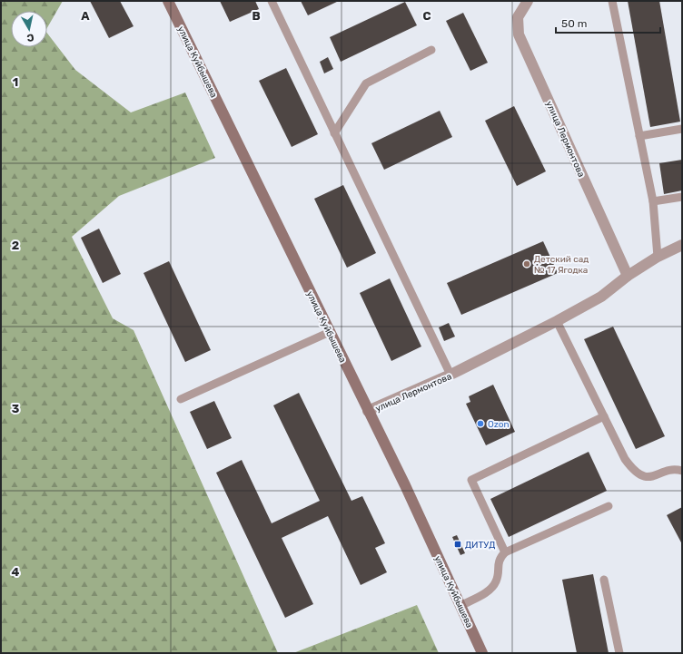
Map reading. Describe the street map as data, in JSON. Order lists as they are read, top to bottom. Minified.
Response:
{"streets":{"street":["улица Куйбышева","улица Лермонтова"]},"crossings":[["улица Куйбышева","улица Лермонтова"]],"places":{"other":["Детский сад № 17 Ягодка","Ozon"],"transit":["ДИТУД"]},"scale_bar":"50 m","north":"bottom","grid":{"columns":["A","B","C"],"rows":["1","2","3","4"]}}
